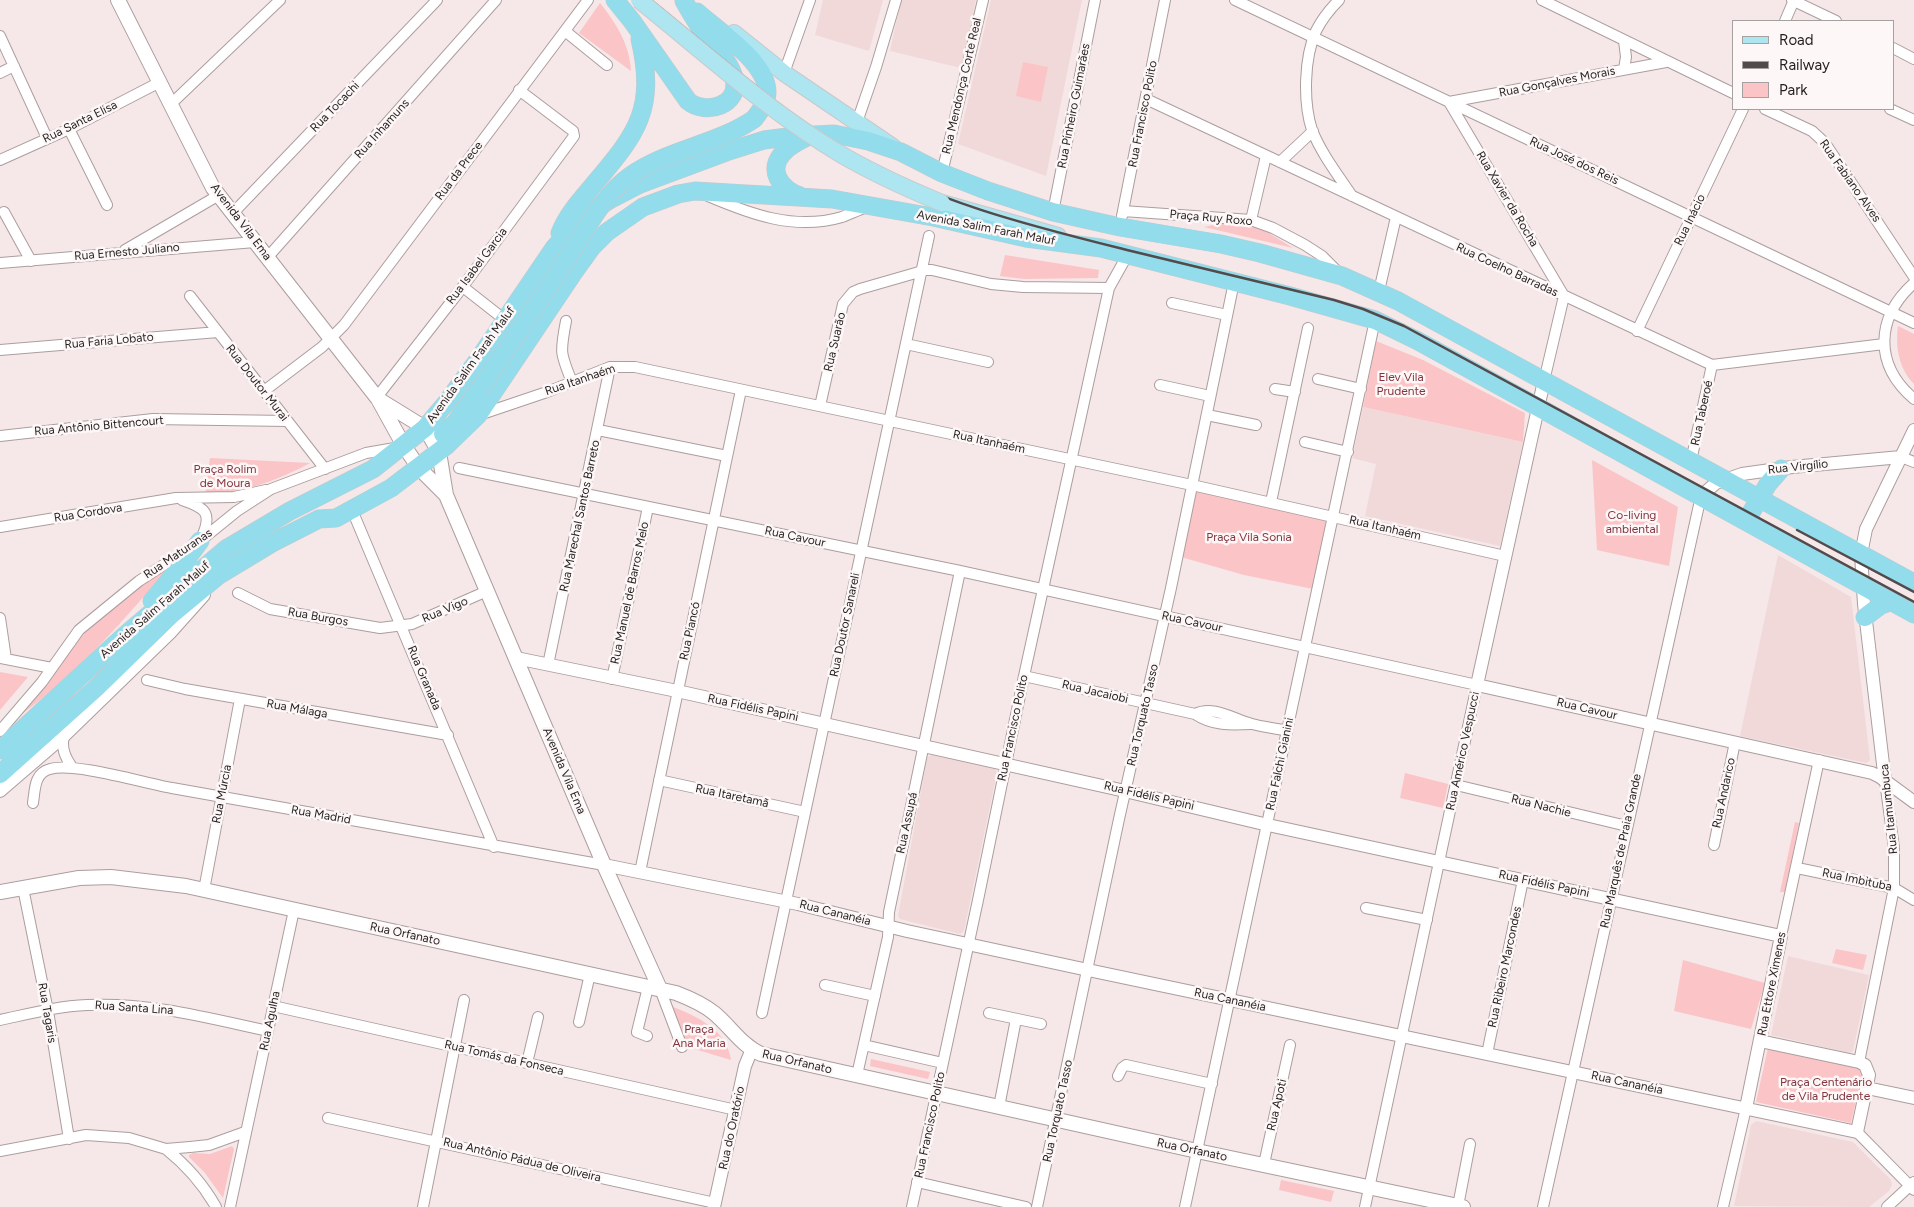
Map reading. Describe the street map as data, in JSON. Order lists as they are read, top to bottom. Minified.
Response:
{"streets":{"highway":["Avenida Salim Farah Maluf"],"main road":["Avenida Vila Ema","Rua Orfanato"],"street":["Rua Gonçalves Morais","Rua Mendonça Corte Real","Rua Pinheiro Guimarães","Rua Tocachi","Rua Francisco Polito","Rua Santa Elisa","Rua Inhamuns","Rua José dos Reis","Rua da Prece","Rua Fabiano Alves","Rua Xavier da Rocha","Praça Ruy Roxo","Rua Inácio","Rua Ernesto Juliano","Rua Isabel Garcia","Rua Coelho Barradas","Rua Faria Lobato","Rua Suarão","Rua Itanhaém","Rua Doutor Murai","Rua Taberoé","Rua Antônio Bittencourt","Rua Virgílio","Rua Cordova","Rua Marechal Santos Barreto","Rua Cavour","Rua Maturanas","Rua Manuel de Barros Melo","Rua Vigo","Rua Burgos","Rua Doutor Sanareli","Rua Piancó","Rua Granada","Rua Jacaiobi","Rua Fidélis Papini","Rua Málaga","Rua Torquato Tasso","Rua Américo Vespucci","Rua Falchi Gianini","Rua Andarico","Rua Múrcia","Rua Itaretamã","Rua Nachie","Rua Itamumbuca","Rua Madrid","Rua Assupá","Rua Marquês de Praia Grande","Rua Imbituba","Rua Cananéia","Rua Ribeiro Marcondes","Rua Ettore Ximenes","Rua Santa Lina","Rua Tagaris","Rua Agulha","Rua Tomás da Fonseca","Rua Apoti","Rua do Oratório","Rua Antônio Pádua de Oliveira"]},"crossings":[["Rua Gonçalves Morais","Rua José dos Reis"],["Rua Gonçalves Morais","Rua Xavier da Rocha"],["Rua Mendonça Corte Real","Avenida Salim Farah Maluf"],["Rua Pinheiro Guimarães","Avenida Salim Farah Maluf"],["Rua Tocachi","Avenida Vila Ema"],["Rua Francisco Polito","Praça Ruy Roxo"],["Rua Francisco Polito","Avenida Salim Farah Maluf"],["Rua Francisco Polito","Rua Coelho Barradas"],["Rua Francisco Polito","Rua Suarão"],["Rua Francisco Polito","Rua Itanhaém"],["Rua Francisco Polito","Rua Cavour"],["Rua Francisco Polito","Rua Jacaiobi"],["Rua Francisco Polito","Rua Fidélis Papini"],["Rua Francisco Polito","Rua Cananéia"],["Rua Francisco Polito","Rua Orfanato"],["Rua Santa Elisa","Avenida Vila Ema"],["Rua Inhamuns","Avenida Vila Ema"],["Rua José dos Reis","Rua Xavier da Rocha"],["Rua José dos Reis","Rua Inácio"],["Rua da Prece","Avenida Vila Ema"],["Rua da Prece","Rua Isabel Garcia"],["Rua da Prece","Rua Doutor Murai"],["Rua Xavier da Rocha","Rua Coelho Barradas"],["Rua Xavier da Rocha","Rua Américo Vespucci"],["Praça Ruy Roxo","Avenida Salim Farah Maluf"],["Rua Inácio","Rua Coelho Barradas"],["Avenida Vila Ema","Avenida Salim Farah Maluf"],["Avenida Vila Ema","Rua Ernesto Juliano"],["Avenida Vila Ema","Rua Isabel Garcia"],["Avenida Vila Ema","Rua Maturanas"],["Avenida Vila Ema","Rua Vigo"],["Avenida Vila Ema","Rua Fidélis Papini"],["Avenida Vila Ema","Rua Madrid"],["Avenida Vila Ema","Rua Cananéia"],["Avenida Vila Ema","Rua Orfanato"],["Avenida Salim Farah Maluf","Rua Itanhaém"],["Avenida Salim Farah Maluf","Rua Taberoé"],["Avenida Salim Farah Maluf","Rua Virgílio"],["Avenida Salim Farah Maluf","Rua Maturanas"],["Avenida Salim Farah Maluf","Rua Granada"],["Avenida Salim Farah Maluf","Rua Torquato Tasso"],["Avenida Salim Farah Maluf","Rua Américo Vespucci"],["Avenida Salim Farah Maluf","Rua Falchi Gianini"],["Avenida Salim Farah Maluf","Rua Itamumbuca"],["Avenida Salim Farah Maluf","Rua Marquês de Praia Grande"],["Rua Coelho Barradas","Rua Taberoé"],["Rua Coelho Barradas","Rua Américo Vespucci"],["Rua Faria Lobato","Rua Doutor Murai"],["Rua Suarão","Rua Itanhaém"],["Rua Suarão","Rua Doutor Sanareli"],["Rua Itanhaém","Rua Marechal Santos Barreto"],["Rua Itanhaém","Rua Doutor Sanareli"],["Rua Itanhaém","Rua Piancó"],["Rua Itanhaém","Rua Torquato Tasso"],["Rua Itanhaém","Rua Américo Vespucci"],["Rua Itanhaém","Rua Falchi Gianini"],["Rua Doutor Murai","Rua Antônio Bittencourt"],["Rua Doutor Murai","Rua Maturanas"],["Rua Virgílio","Rua Itamumbuca"],["Rua Virgílio","Rua Marquês de Praia Grande"],["Rua Cordova","Rua Maturanas"],["Rua Marechal Santos Barreto","Rua Cavour"],["Rua Marechal Santos Barreto","Rua Fidélis Papini"],["Rua Cavour","Rua Manuel de Barros Melo"],["Rua Cavour","Rua Doutor Sanareli"],["Rua Cavour","Rua Piancó"],["Rua Cavour","Rua Torquato Tasso"],["Rua Cavour","Rua Américo Vespucci"],["Rua Cavour","Rua Falchi Gianini"],["Rua Cavour","Rua Andarico"],["Rua Cavour","Rua Itamumbuca"],["Rua Cavour","Rua Assupá"],["Rua Cavour","Rua Marquês de Praia Grande"],["Rua Cavour","Rua Ettore Ximenes"],["Rua Manuel de Barros Melo","Rua Fidélis Papini"],["Rua Vigo","Rua Burgos"],["Rua Vigo","Rua Granada"],["Rua Burgos","Rua Granada"],["Rua Doutor Sanareli","Rua Fidélis Papini"],["Rua Doutor Sanareli","Rua Itaretamã"],["Rua Doutor Sanareli","Rua Cananéia"],["Rua Piancó","Rua Fidélis Papini"],["Rua Piancó","Rua Itaretamã"],["Rua Piancó","Rua Cananéia"],["Rua Granada","Rua Málaga"],["Rua Granada","Rua Madrid"],["Rua Jacaiobi","Rua Torquato Tasso"],["Rua Jacaiobi","Rua Falchi Gianini"],["Rua Fidélis Papini","Rua Torquato Tasso"],["Rua Fidélis Papini","Rua Américo Vespucci"],["Rua Fidélis Papini","Rua Falchi Gianini"],["Rua Fidélis Papini","Rua Assupá"],["Rua Fidélis Papini","Rua Marquês de Praia Grande"],["Rua Fidélis Papini","Rua Ribeiro Marcondes"],["Rua Fidélis Papini","Rua Ettore Ximenes"],["Rua Málaga","Rua Múrcia"],["Rua Torquato Tasso","Rua Cananéia"],["Rua Torquato Tasso","Rua Orfanato"],["Rua Américo Vespucci","Rua Nachie"],["Rua Américo Vespucci","Rua Cananéia"],["Rua Américo Vespucci","Rua Orfanato"],["Rua Falchi Gianini","Rua Cananéia"],["Rua Falchi Gianini","Rua Orfanato"],["Rua Múrcia","Rua Madrid"],["Rua Múrcia","Rua Orfanato"],["Rua Nachie","Rua Marquês de Praia Grande"],["Rua Itamumbuca","Rua Imbituba"],["Rua Madrid","Rua Cananéia"],["Rua Assupá","Rua Cananéia"],["Rua Assupá","Rua Orfanato"],["Rua Marquês de Praia Grande","Rua Cananéia"],["Rua Imbituba","Rua Ettore Ximenes"],["Rua Cananéia","Rua Ribeiro Marcondes"],["Rua Cananéia","Rua Ettore Ximenes"],["Rua Orfanato","Rua Tagaris"],["Rua Orfanato","Rua Agulha"],["Rua Orfanato","Rua Apoti"],["Rua Orfanato","Rua do Oratório"],["Rua Santa Lina","Rua Tagaris"],["Rua Santa Lina","Rua Agulha"],["Rua Agulha","Rua Tomás da Fonseca"],["Rua Tomás da Fonseca","Rua do Oratório"],["Rua do Oratório","Rua Antônio Pádua de Oliveira"]],"parks":["Elev Vila Prudente","Praça Rolim de Moura","Co-living ambiental","Praça Vila Sonia","Praça Ana Maria","Praça Centenário de Vila Prudente"],"legend":["Road","Railway","Park"]}
